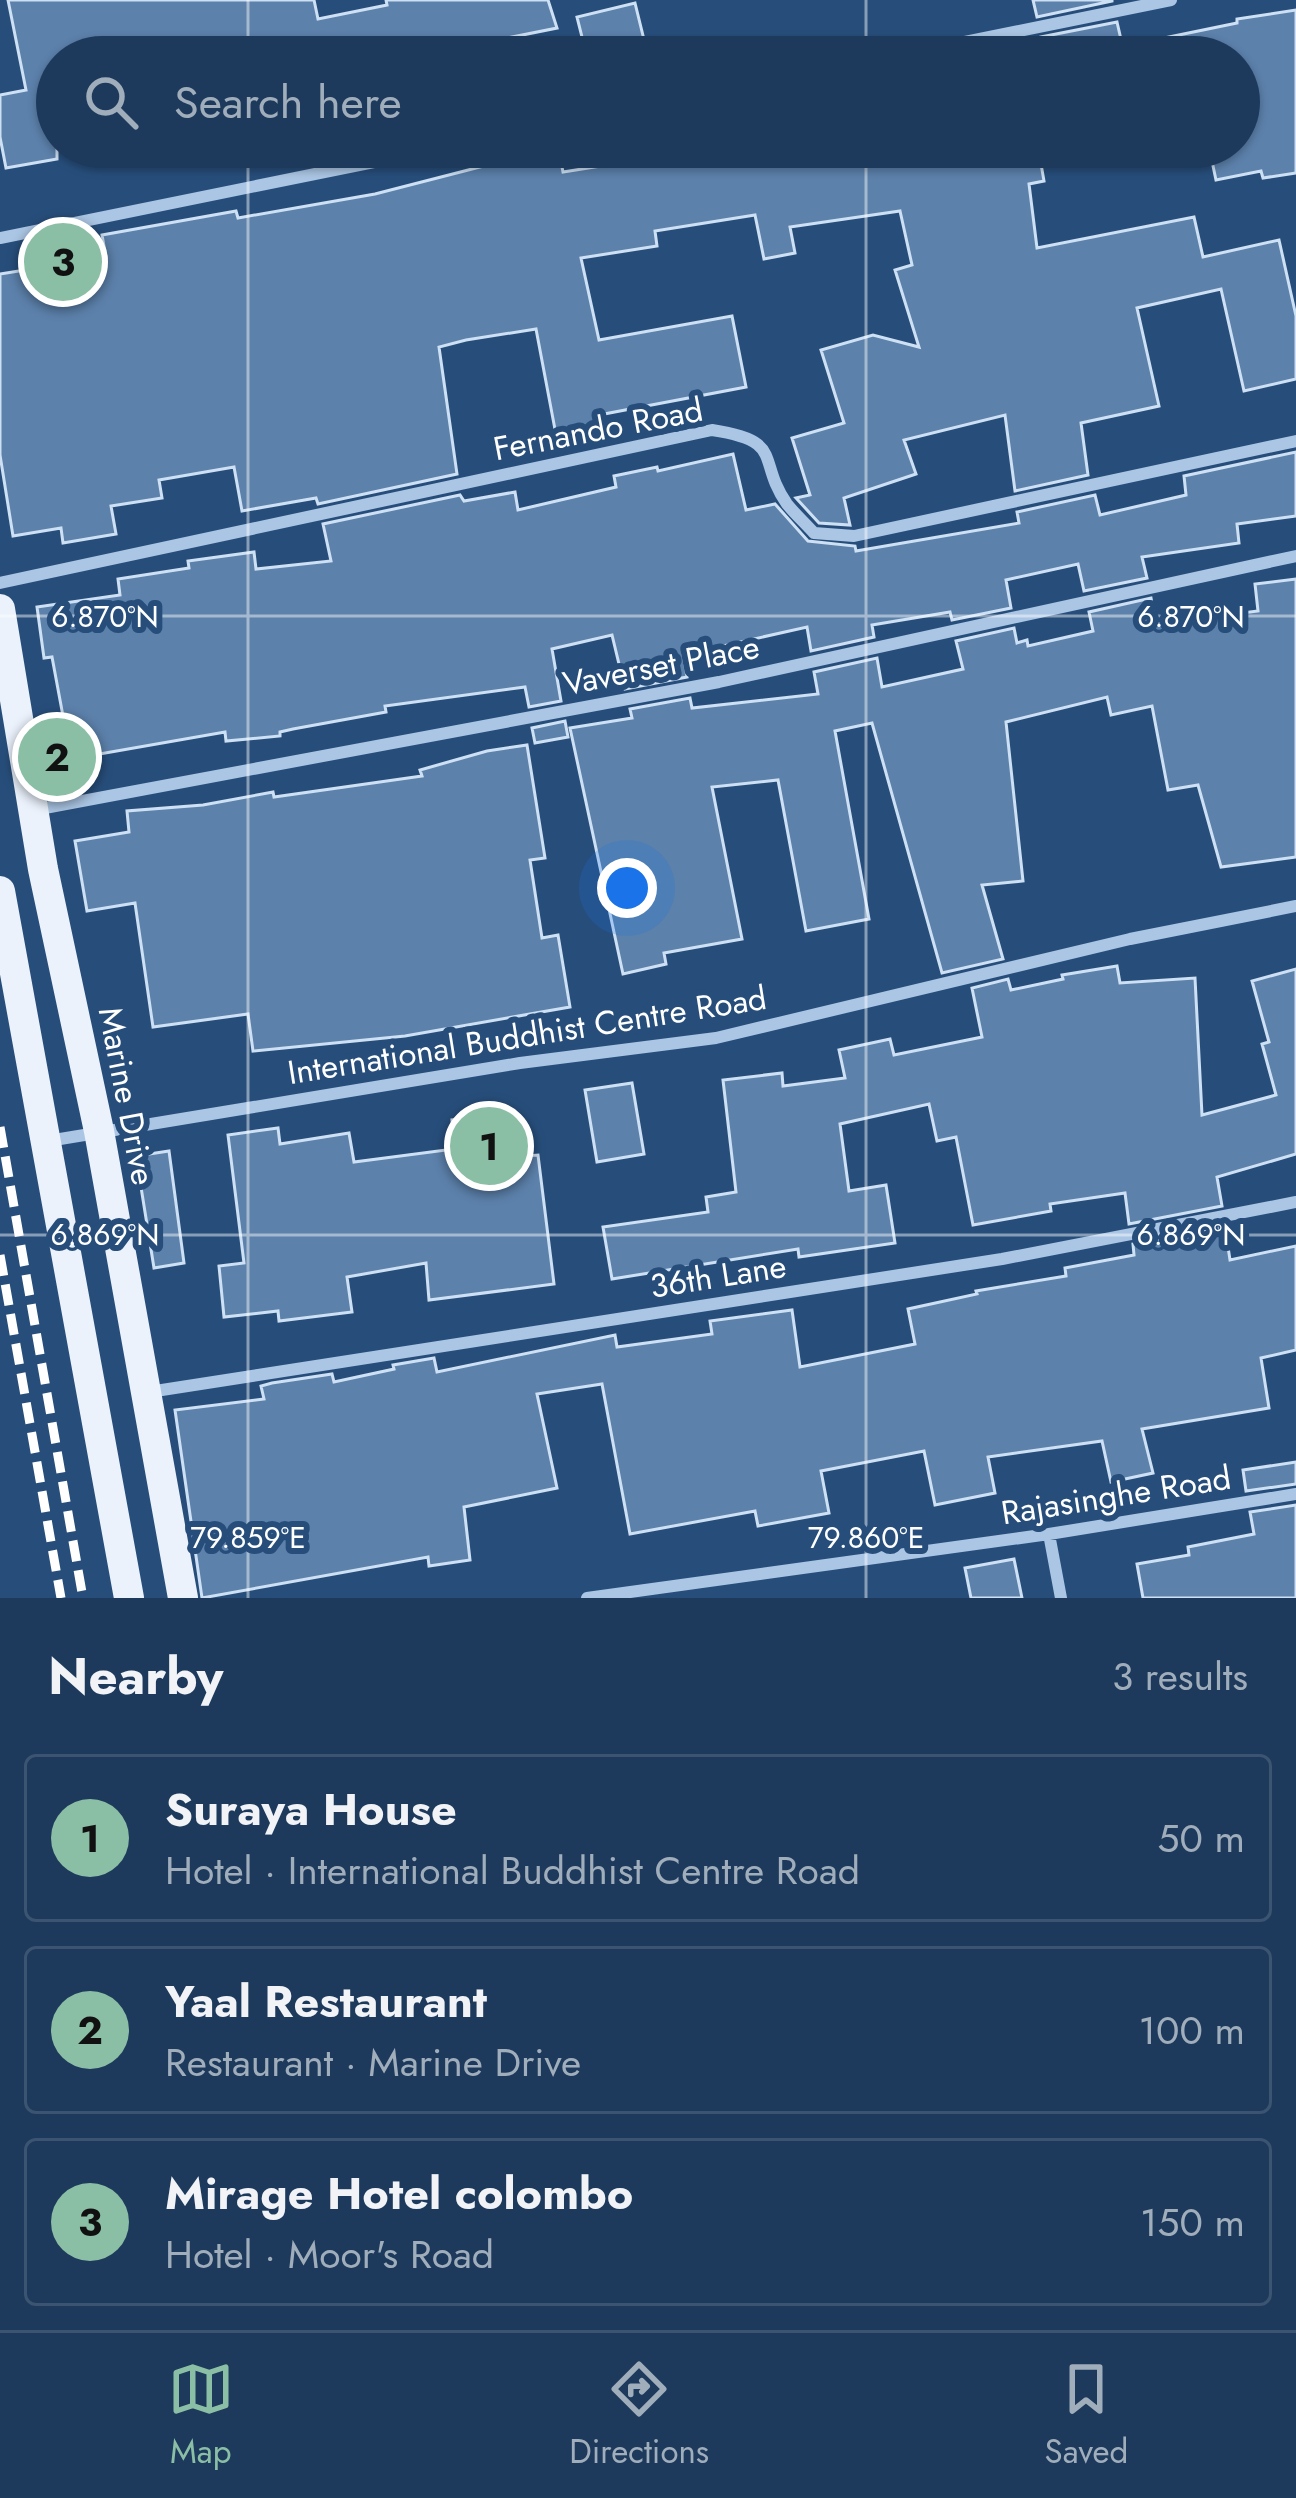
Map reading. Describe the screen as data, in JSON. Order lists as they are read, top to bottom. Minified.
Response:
{"streets":{"main road":["Marine Drive"],"street":["Fernando Road","Vaverset Place","International Buddhist Centre Road","36th Lane","Rajasinghe Road"]},"crossings":[["Vaverset Place","Marine Drive"],["International Buddhist Centre Road","Marine Drive"],["Marine Drive","36th Lane"]],"page":{"search":"Search here","pins":["3","2","1"],"heading":["Nearby","3 results"],"list":[{"mark":"1","name":"Suraya House","note":"Hotel · International Buddhist Centre Road","value":"50 m"},{"mark":"2","name":"Yaal Restaurant","note":"Restaurant · Marine Drive","value":"100 m"},{"mark":"3","name":"Mirage Hotel colombo","note":"Hotel · Moor's Road","value":"150 m"}],"nav":["Map","Directions","Saved"]},"coordinates":["6.870°N","6.869°N","79.859°E","79.860°E"]}
